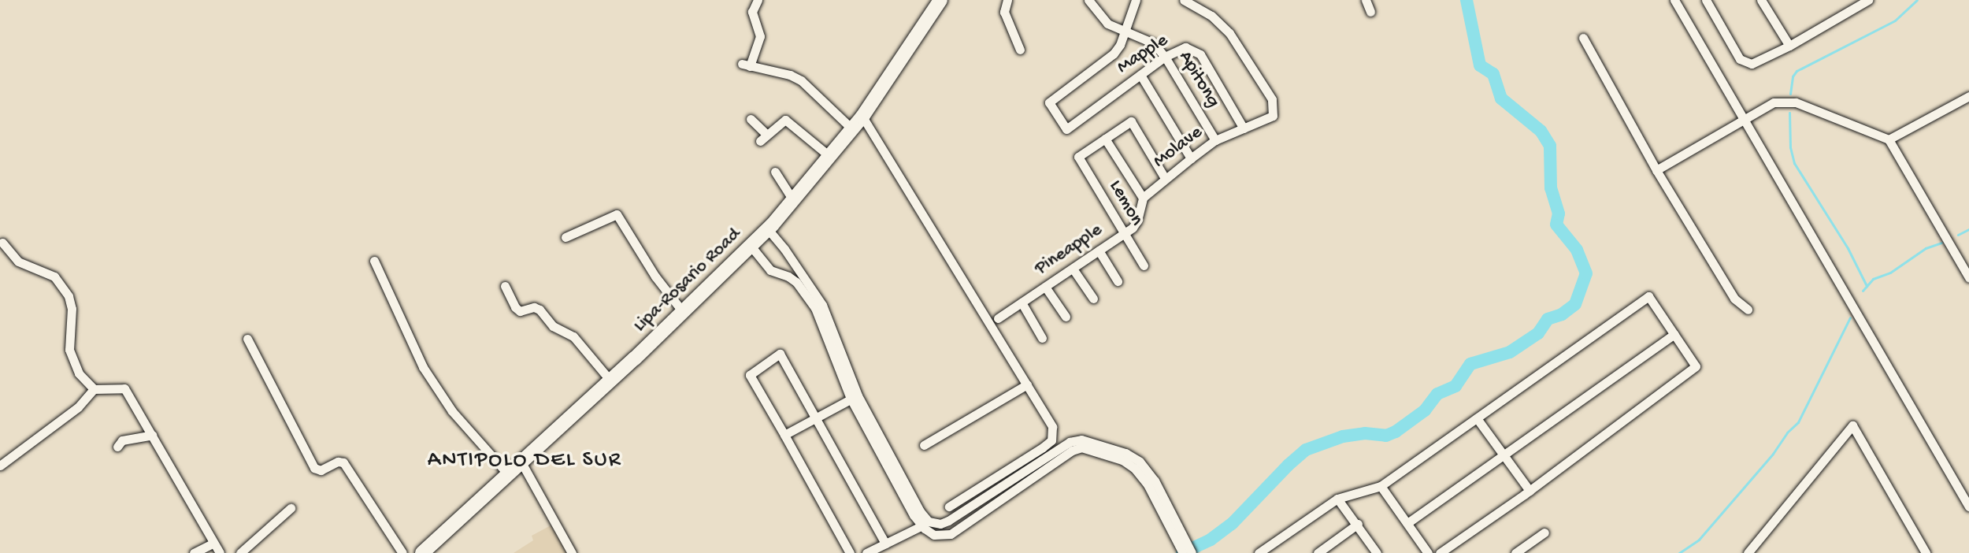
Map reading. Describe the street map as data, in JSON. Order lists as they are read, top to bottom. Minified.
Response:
{"streets":{"main road":["Lipa-Rosario Road"],"street":["Mapple","Apitong","Molave","Lemon","Pineapple"]},"crossings":[["Mapple","Apitong"],["Mapple","Molave"],["Apitong","Molave"],["Molave","Pineapple"],["Lemon","Pineapple"]],"districts":["ANTIPOLO DEL SUR"]}
